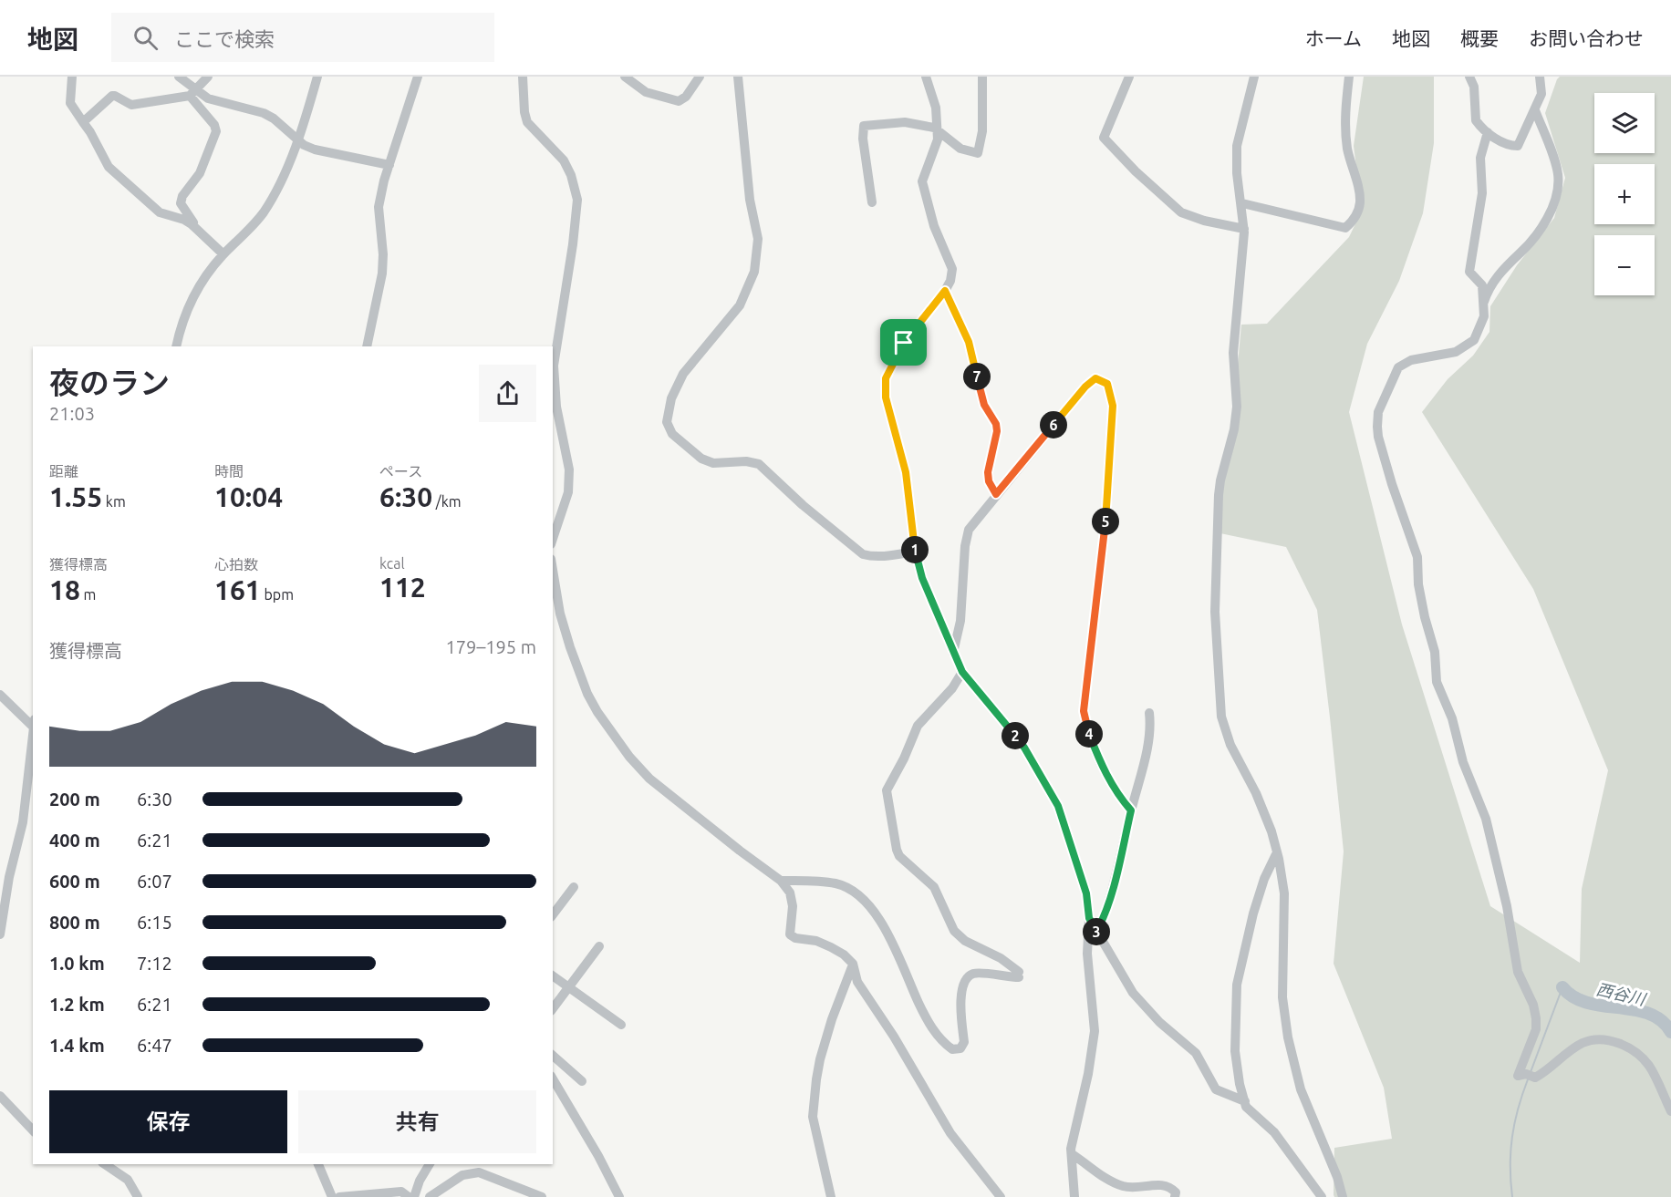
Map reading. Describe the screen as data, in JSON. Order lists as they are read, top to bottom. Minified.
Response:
{"water":["西谷川"],"page":{"header":"地図","search":"ここで検索","nav":["ホーム","地図","概要","お問い合わせ"],"map_buttons":["+","−"],"heading":["夜のラン","21:03"],"pins":["7","6","5","1","4","2","3"],"stats":[["距離","1.55 km"],["時間","10:04"],["ペース","6:30 /km"],["獲得標高","18 m"],["心拍数","161 bpm"],["kcal","112"]],"chart":["獲得標高","179–195 m"],"list":[{"name":"200 m","note":"6:30"},{"name":"400 m","note":"6:21"},{"name":"600 m","note":"6:07"},{"name":"800 m","note":"6:15"},{"name":"1.0 km","note":"7:12"},{"name":"1.2 km","note":"6:21"},{"name":"1.4 km","note":"6:47"}],"buttons":["保存","共有"]}}
